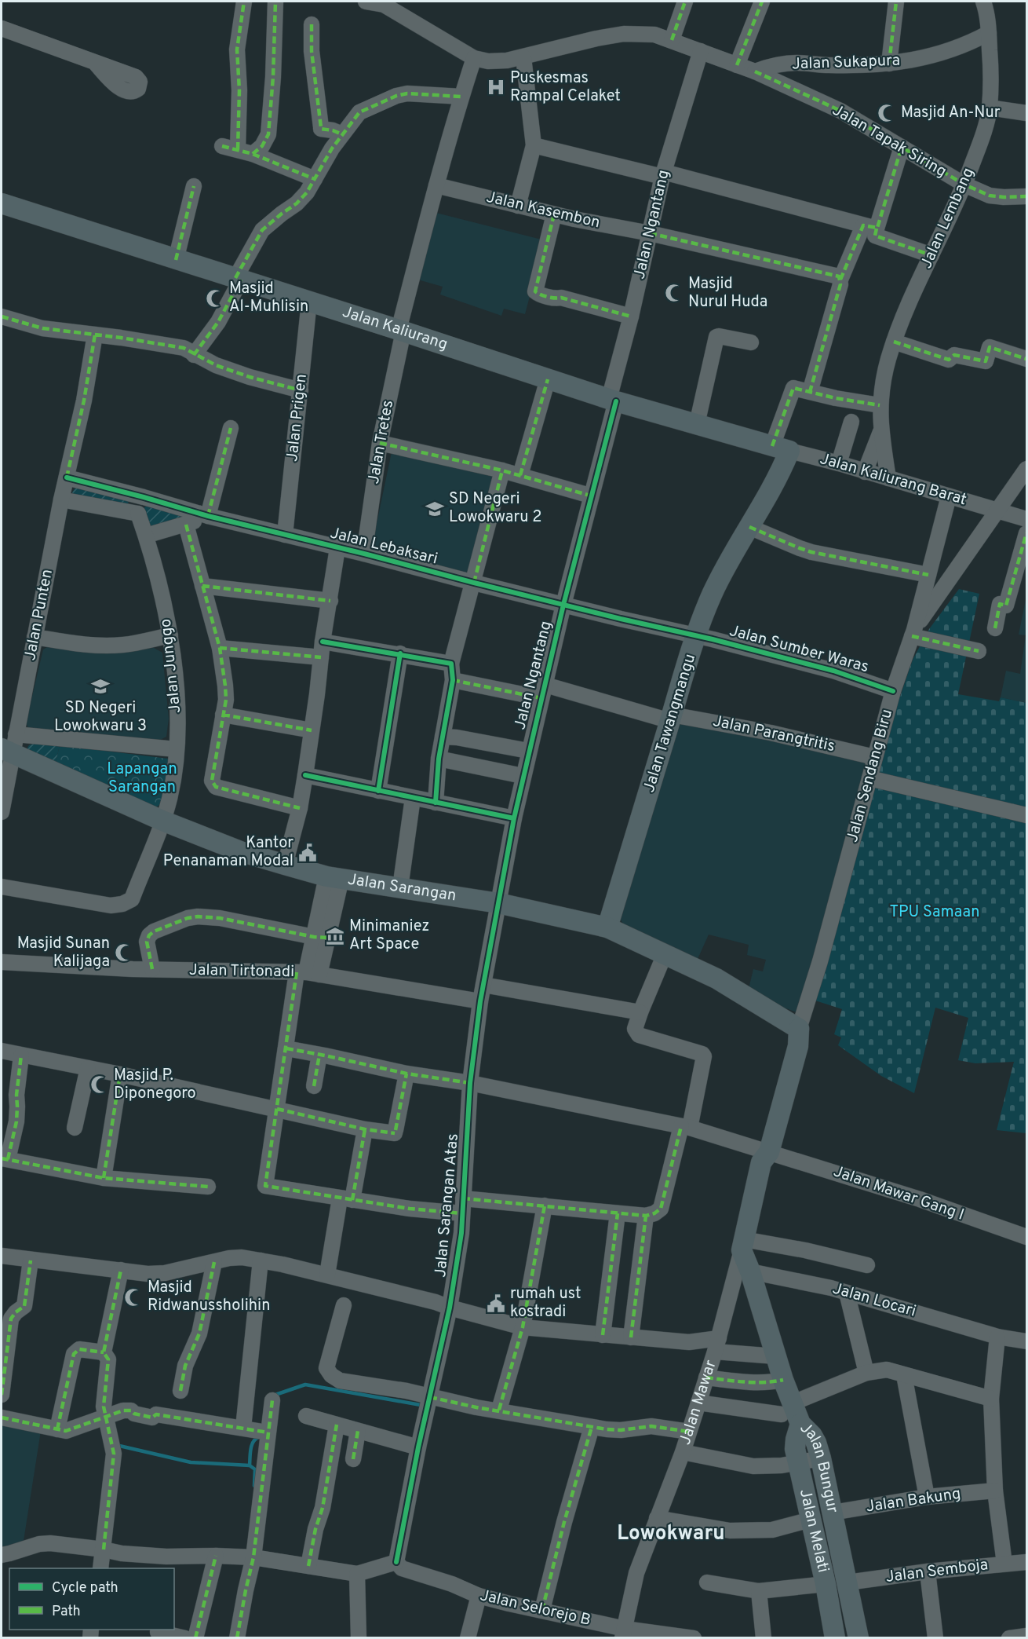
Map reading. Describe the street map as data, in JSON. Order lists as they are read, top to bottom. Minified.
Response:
{"streets":{"main road":["Jalan Kaliurang","Jalan Tawangmangu","Jalan Sarangan","Jalan Mawar","Jalan Bungur","Jalan Melati"],"street":["Jalan Sukapura","Jalan Tapak Siring","Jalan Kasembon","Jalan Lembang","Jalan Ngantang","Jalan Prigen","Jalan Tretes","Jalan Kaliurang Barat","Jalan Lebaksari","Jalan Punten","Jalan Sumber Waras","Jalan Junggo","Jalan Parangtritis","Jalan Sendang Biru","Jalan Tirtonadi","Jalan Mawar Gang I","Jalan Sarangan Atas","Jalan Locari","Jalan Bakung","Jalan Semboja","Jalan Selorejo B"]},"crossings":[["Jalan Sukapura","Jalan Tapak Siring"],["Jalan Sukapura","Jalan Lembang"],["Jalan Tapak Siring","Jalan Lembang"],["Jalan Tapak Siring","Jalan Ngantang"],["Jalan Tapak Siring","Jalan Tretes"],["Jalan Kasembon","Jalan Ngantang"],["Jalan Kasembon","Jalan Tretes"],["Jalan Lembang","Jalan Kaliurang Barat"],["Jalan Ngantang","Jalan Kaliurang"],["Jalan Ngantang","Jalan Lebaksari"],["Jalan Ngantang","Jalan Parangtritis"],["Jalan Ngantang","Jalan Sarangan"],["Jalan Ngantang","Jalan Sarangan Atas"],["Jalan Kaliurang","Jalan Prigen"],["Jalan Kaliurang","Jalan Tretes"],["Jalan Kaliurang","Jalan Kaliurang Barat"],["Jalan Kaliurang","Jalan Tawangmangu"],["Jalan Prigen","Jalan Lebaksari"],["Jalan Tretes","Jalan Lebaksari"],["Jalan Kaliurang Barat","Jalan Tawangmangu"],["Jalan Kaliurang Barat","Jalan Sendang Biru"],["Jalan Lebaksari","Jalan Punten"],["Jalan Lebaksari","Jalan Sumber Waras"],["Jalan Lebaksari","Jalan Tawangmangu"],["Jalan Punten","Jalan Sarangan"],["Jalan Sumber Waras","Jalan Tawangmangu"],["Jalan Sumber Waras","Jalan Sendang Biru"],["Jalan Junggo","Jalan Sarangan"],["Jalan Tawangmangu","Jalan Parangtritis"],["Jalan Tawangmangu","Jalan Sarangan"],["Jalan Parangtritis","Jalan Sendang Biru"],["Jalan Sendang Biru","Jalan Sarangan"],["Jalan Sendang Biru","Jalan Mawar"],["Jalan Sarangan","Jalan Sarangan Atas"],["Jalan Sarangan","Jalan Mawar"],["Jalan Tirtonadi","Jalan Sarangan Atas"],["Jalan Mawar Gang I","Jalan Sarangan Atas"],["Jalan Mawar Gang I","Jalan Mawar"],["Jalan Sarangan Atas","Jalan Selorejo B"],["Jalan Locari","Jalan Bungur"],["Jalan Mawar","Jalan Bungur"],["Jalan Mawar","Jalan Selorejo B"],["Jalan Bungur","Jalan Bakung"],["Jalan Bungur","Jalan Melati"],["Jalan Bungur","Jalan Semboja"]],"districts":["Lowokwaru"],"parks":["Lapangan Sarangan","TPU Samaan"],"places":{"hospital":["Puskesmas Rampal Celaket"],"mosque":["Masjid An-Nur","Masjid Nurul Huda","Masjid Al-Muhlisin","Masjid Sunan Kalijaga","Masjid P. Diponegoro","Masjid Ridwanussholihin"],"school or university":["SD Negeri Lowokwaru 2","SD Negeri Lowokwaru 3"],"public building":["Kantor Penanaman Modal","rumah ust kostradi"],"museum":["Minimaniez Art Space"]},"legend":["Cycle path","Path"]}
